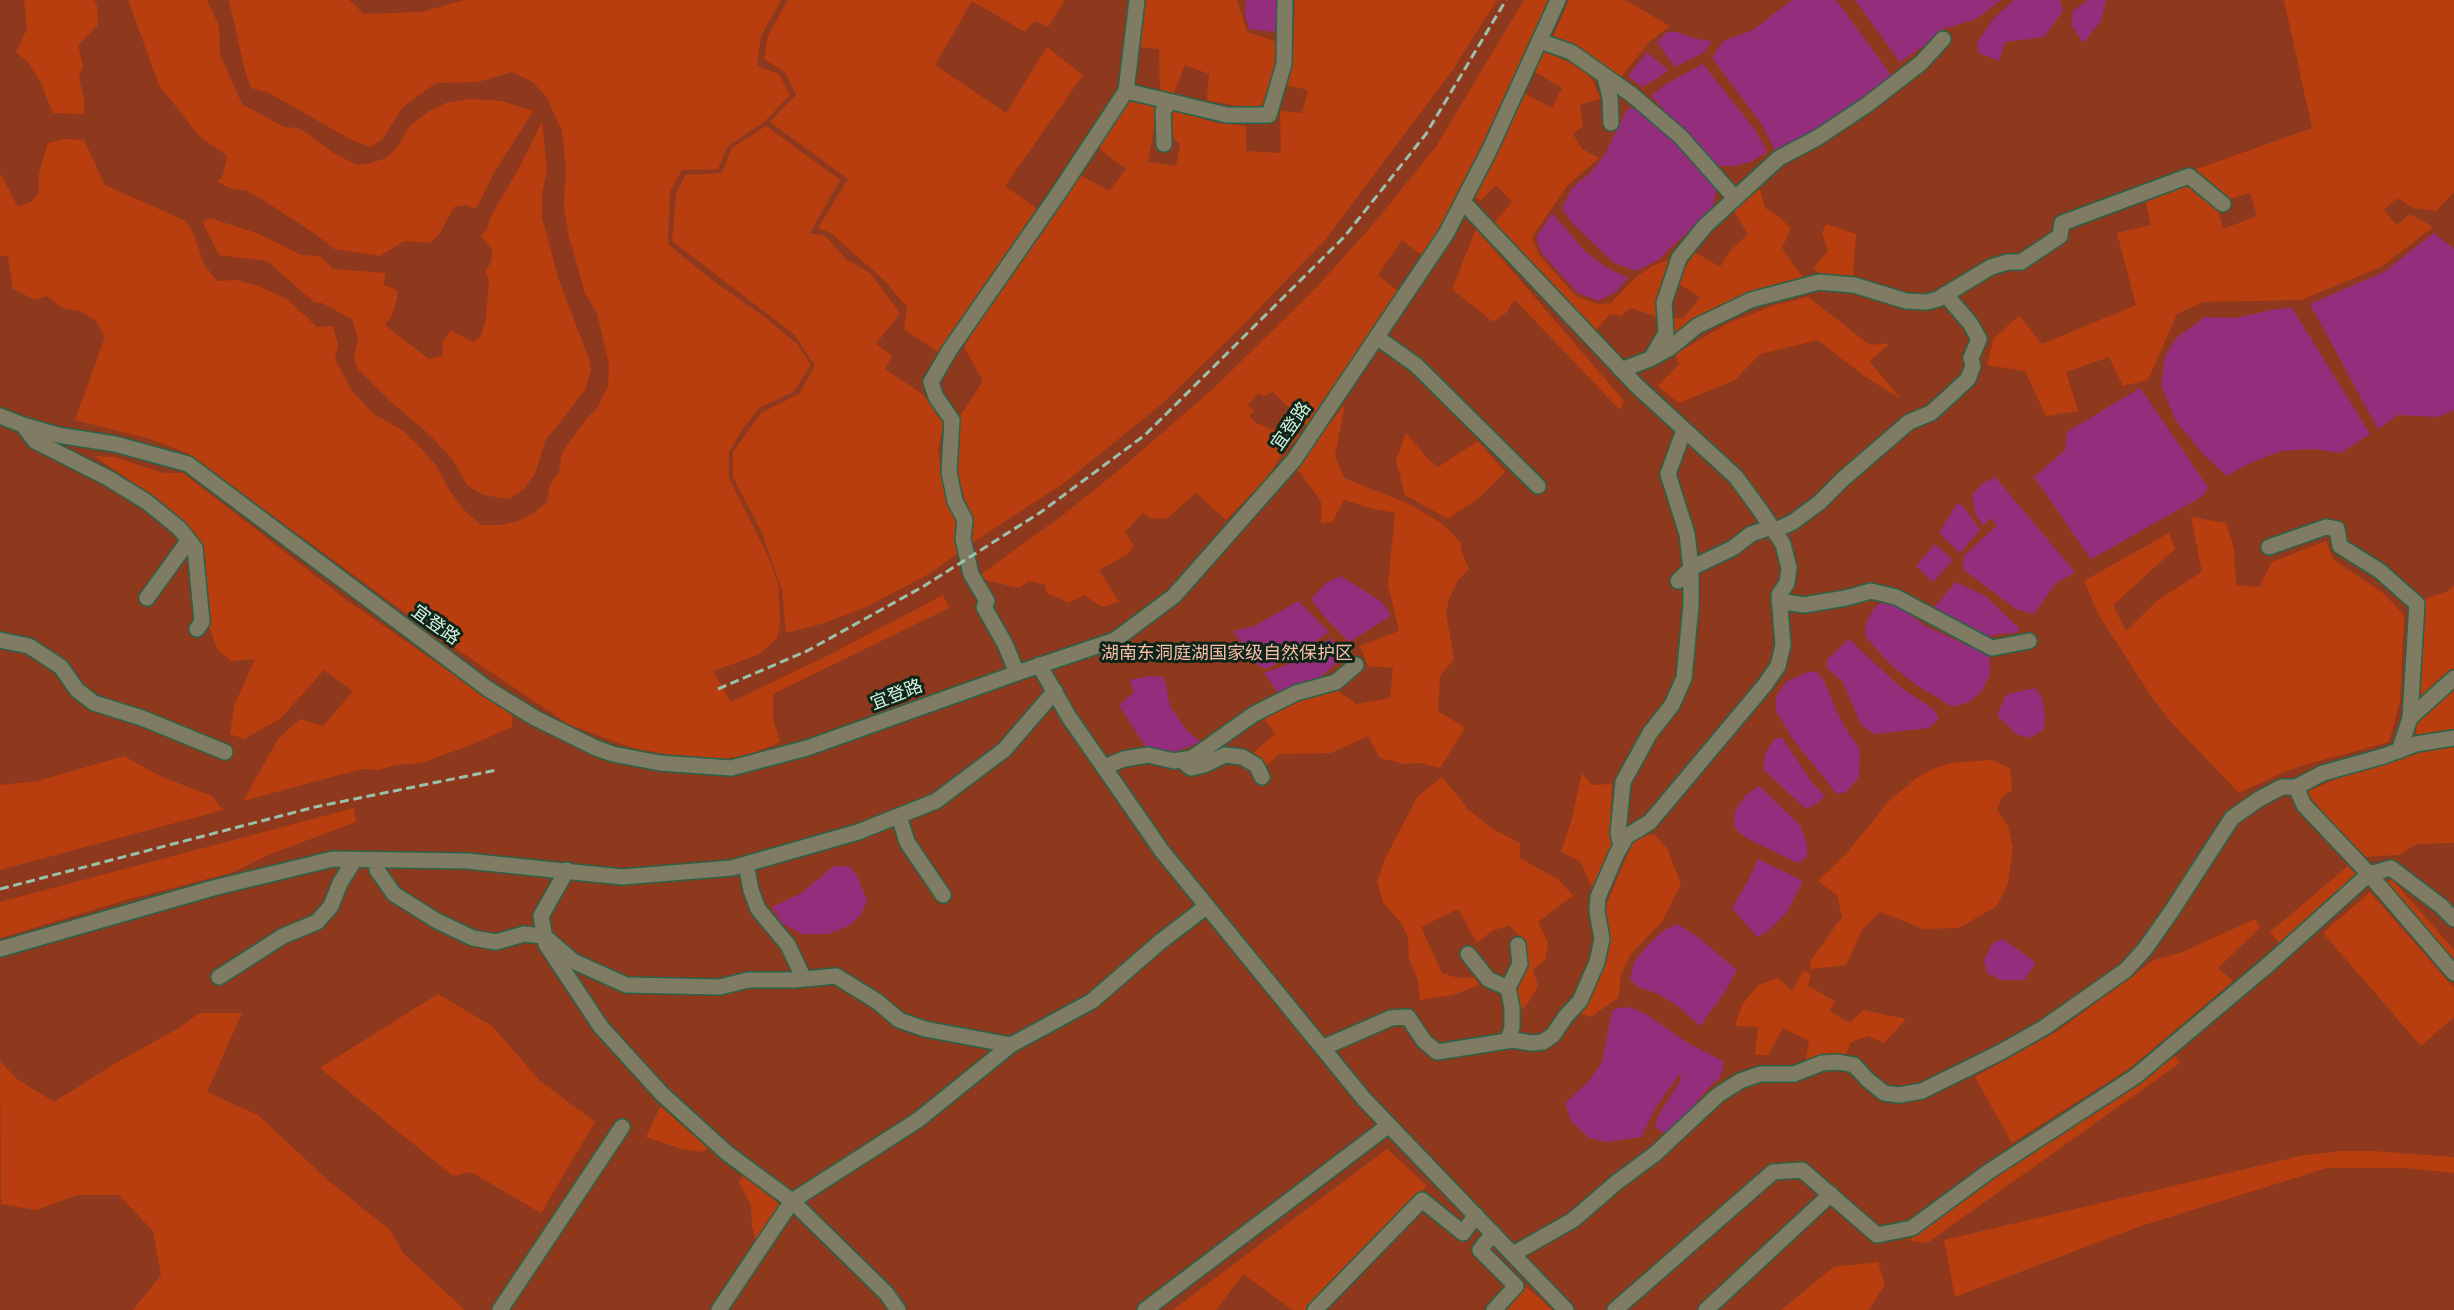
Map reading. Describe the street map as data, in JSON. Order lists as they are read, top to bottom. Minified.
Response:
{"streets":{"street":["宜登路"]},"parks":["湖南东洞庭湖国家级自然保护区"]}
